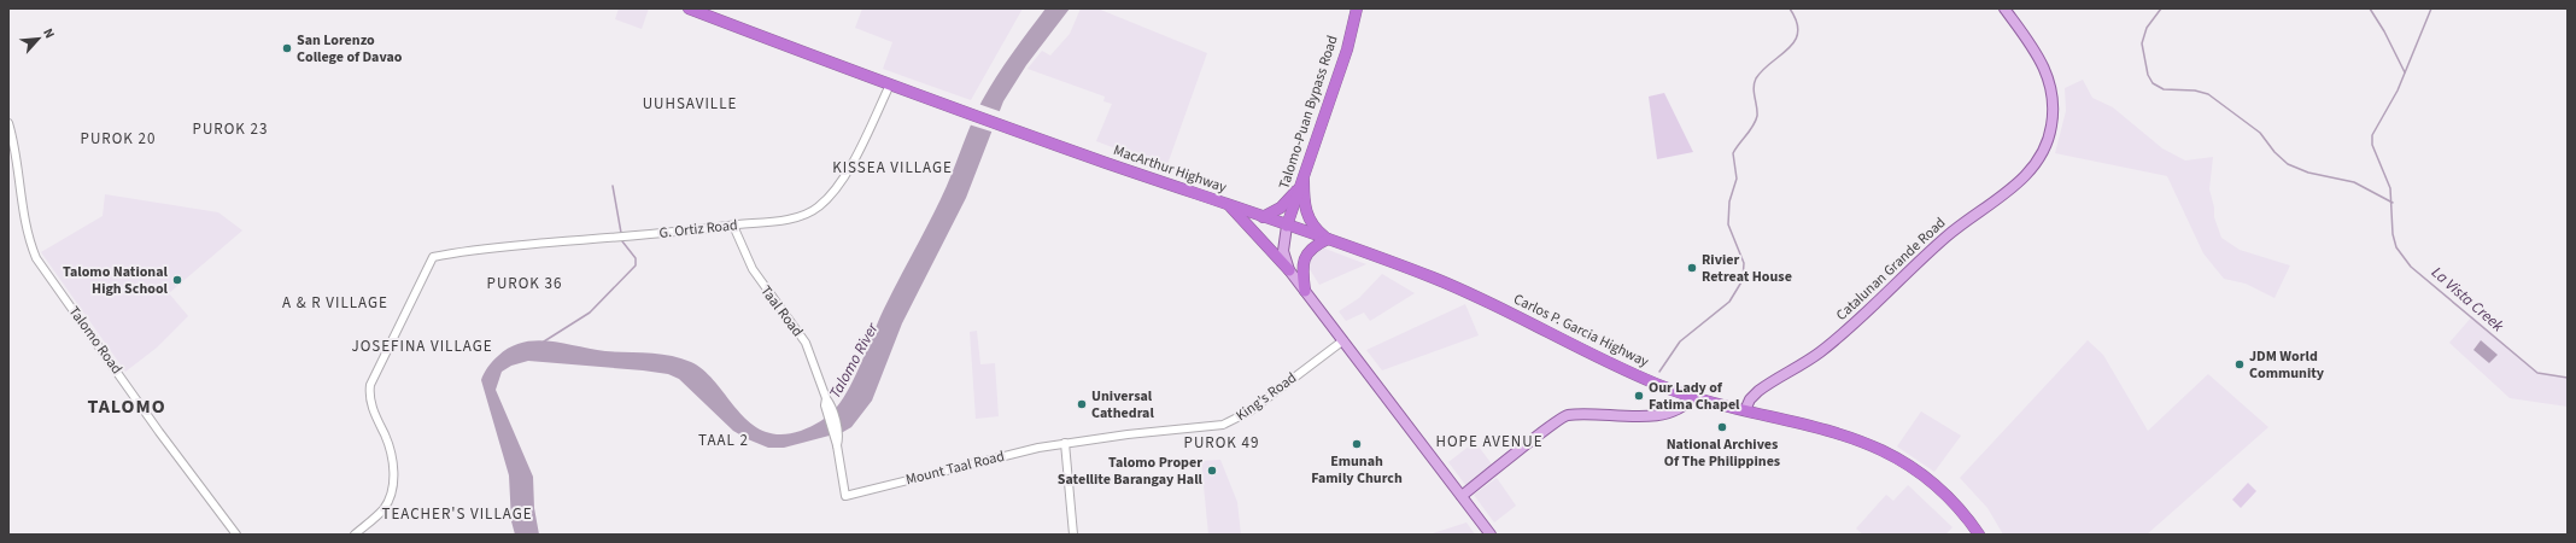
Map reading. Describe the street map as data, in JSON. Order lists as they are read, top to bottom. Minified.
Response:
{"streets":{"highway":["Talomo-Puan Bypass Road","MacArthur Highway","Carlos P. Garcia Highway"],"main road":["Catalunan Grande Road"],"street":["G. Ortiz Road","Taal Road","Talomo Road","King's Road","Mount Taal Road"]},"crossings":[["Talomo-Puan Bypass Road","MacArthur Highway"],["Talomo-Puan Bypass Road","Carlos P. Garcia Highway"],["MacArthur Highway","G. Ortiz Road"],["MacArthur Highway","Carlos P. Garcia Highway"],["G. Ortiz Road","Taal Road"],["Catalunan Grande Road","Carlos P. Garcia Highway"],["Taal Road","Mount Taal Road"],["King's Road","Mount Taal Road"]],"districts":["UUHSAVILLE","PUROK 23","PUROK 20","KISSEA VILLAGE","PUROK 36","A & R VILLAGE","JOSEFINA VILLAGE","TALOMO","TAAL 2","HOPE AVENUE","PUROK 49","TEACHER'S VILLAGE"],"water":["La Vista Creek","Talomo River"],"places":["San Lorenzo College of Davao","Rivier Retreat House","Talomo National High School","JDM World Community","Our Lady of Fatima Chapel","Universal Cathedral","National Archives Of The Philippines","Emunah Family Church","Talomo Proper Satellite Barangay Hall"],"north":"top right"}
